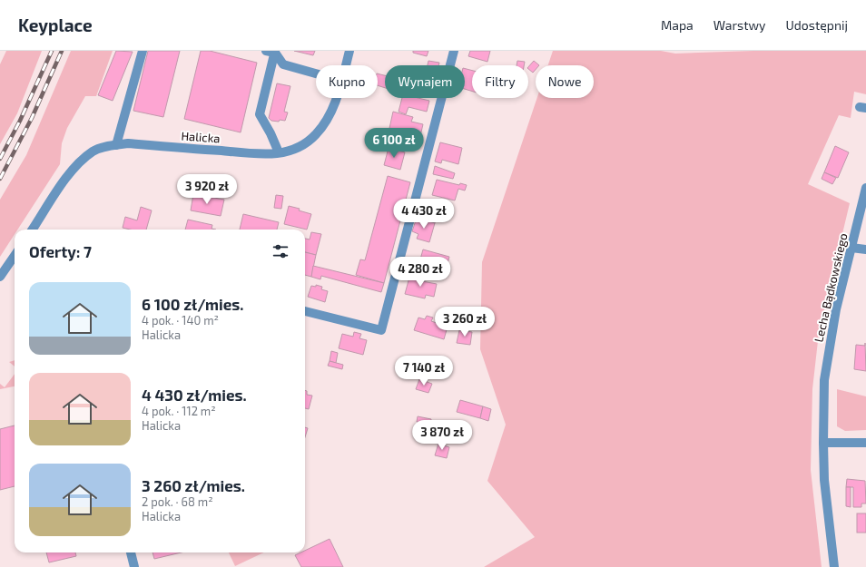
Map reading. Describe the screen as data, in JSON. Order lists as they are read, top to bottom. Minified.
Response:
{"streets":{"street":["Halicka","Lecha Bądkowskiego"]},"page":{"header":"Keyplace","nav":["Mapa","Warstwy","Udostępnij"],"chip":["Kupno","Wynajem","Filtry","Nowe"],"price":["6 100 zł","3 920 zł","4 430 zł","4 280 zł","3 260 zł","7 140 zł","3 870 zł"],"heading":"Oferty: 7","list":[{"name":"6 100 zł/mies.","note":"4 pok. · 140 m² · Halicka"},{"name":"4 430 zł/mies.","note":"4 pok. · 112 m² · Halicka"},{"name":"3 260 zł/mies.","note":"2 pok. · 68 m² · Halicka"}]}}
